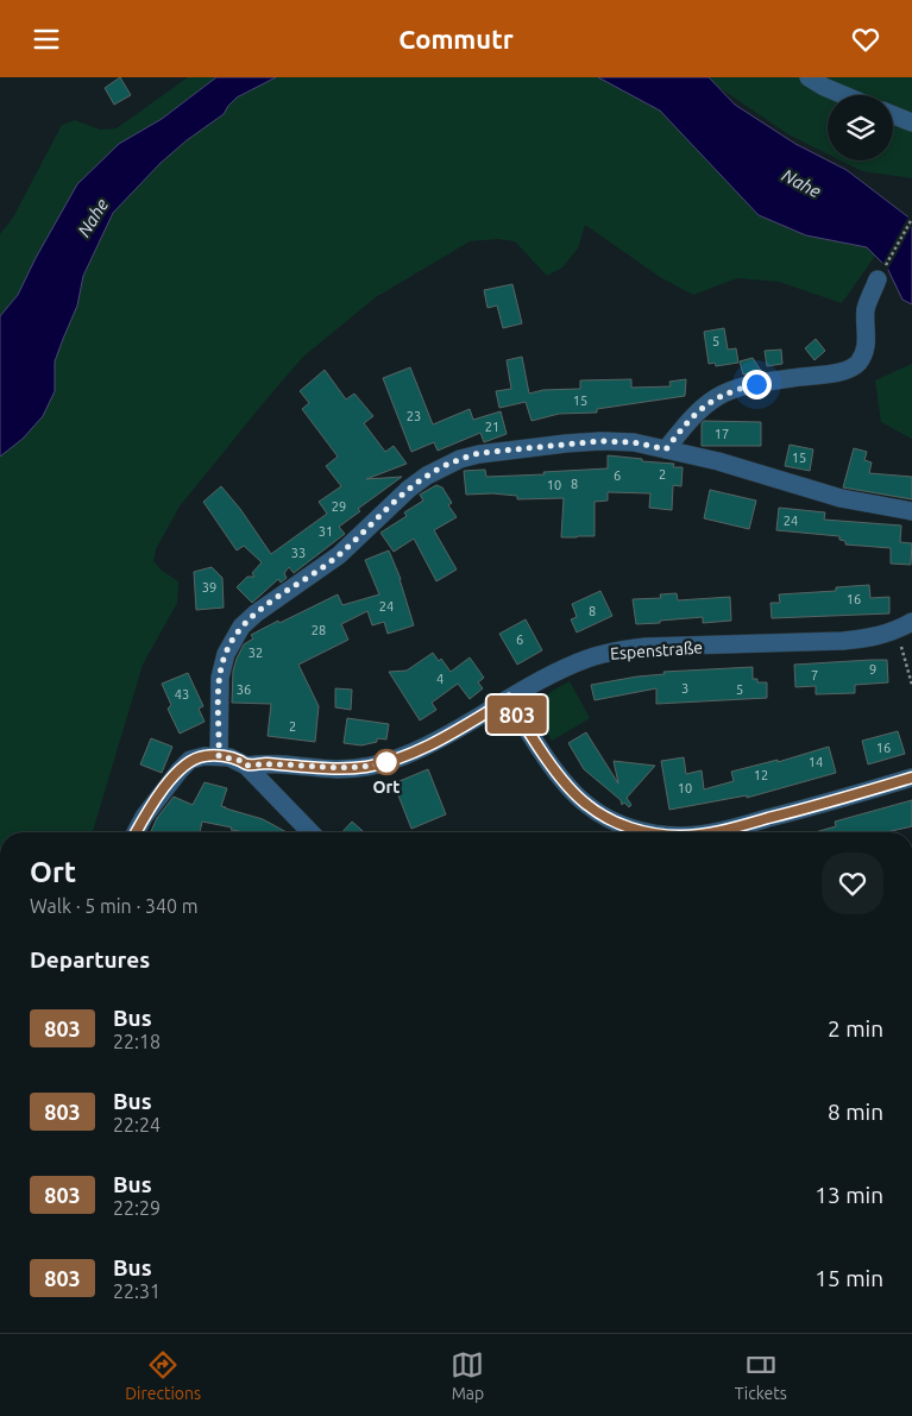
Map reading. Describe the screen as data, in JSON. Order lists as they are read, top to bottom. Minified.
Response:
{"streets":{"street":["Espenstraße"]},"water":["Nahe"],"places":["Ort"],"lines":["bus line 803"],"house_numbers":["5","15","23","21","17","15","2","6","8","10","29","24","31","33","39","16","24","8","28","6","32","9","7","4","3","36","5","43","2","16","14","12","10"],"page":{"header":"Commutr","on_map":"803","heading":[["Ort","Walk · 5 min · 340 m"],"Departures"],"list":[{"mark":"803","name":"Bus","note":"22:18","value":"2 min"},{"mark":"803","name":"Bus","note":"22:24","value":"8 min"},{"mark":"803","name":"Bus","note":"22:29","value":"13 min"},{"mark":"803","name":"Bus","note":"22:31","value":"15 min"}],"tabs":["Directions","Map","Tickets"]}}
